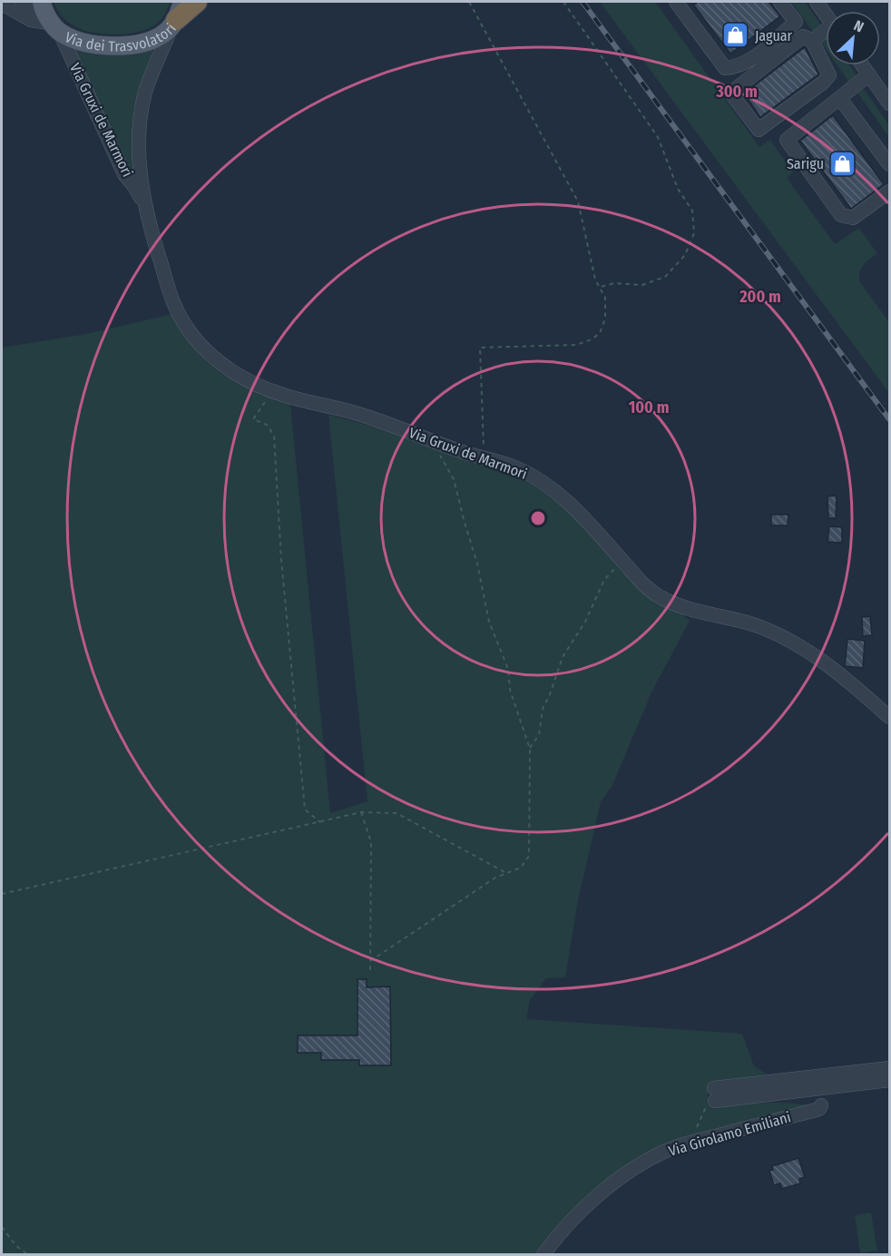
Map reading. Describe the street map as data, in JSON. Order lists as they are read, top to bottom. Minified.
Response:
{"streets":{"main road":["Via dei Trasvolatori"],"street":["Via Gruxi de Marmori","Via Girolamo Emiliani"]},"crossings":[["Via dei Trasvolatori","Via Gruxi de Marmori"]],"places":{"shop":["Jaguar","Sarigu"]},"north":"top right","rings":["300 m","200 m","100 m"]}
